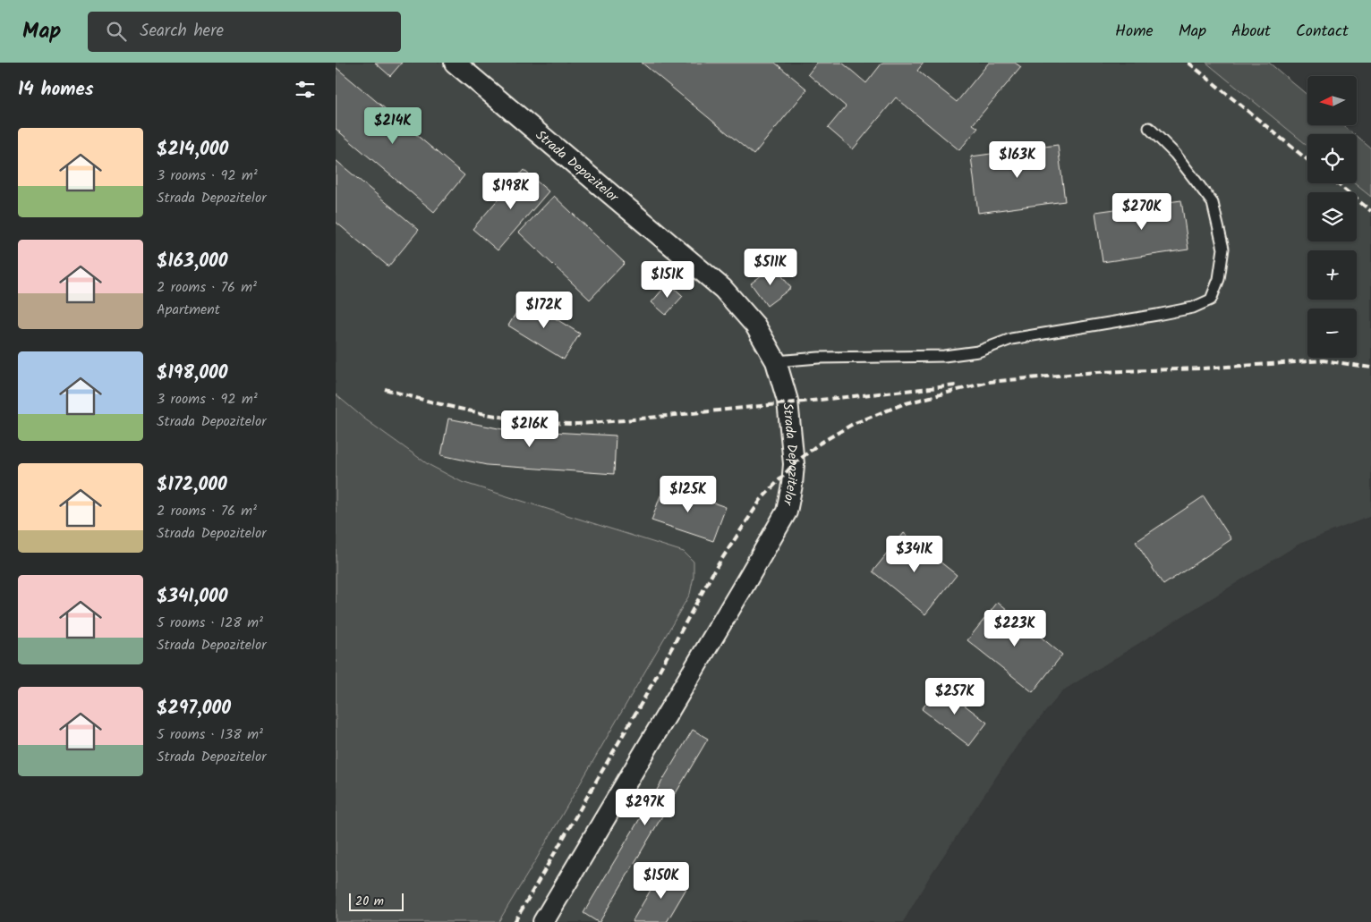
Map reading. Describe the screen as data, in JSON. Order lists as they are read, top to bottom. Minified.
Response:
{"streets":{"street":["Strada Depozitelor"]},"scale_bar":"20 m","north":"left","page":{"header":"Map","search":"Search here","nav":["Home","Map","About","Contact"],"heading":"14 homes","map_buttons":["+","−"],"price":["$214K","$163K","$198K","$270K","$511K","$151K","$172K","$216K","$125K","$341K","$223K","$257K","$297K","$150K"],"list":[{"name":"$214,000","note":"3 rooms · 92 m² · Strada Depozitelor"},{"name":"$163,000","note":"2 rooms · 76 m² · Apartment"},{"name":"$198,000","note":"3 rooms · 92 m² · Strada Depozitelor"},{"name":"$172,000","note":"2 rooms · 76 m² · Strada Depozitelor"},{"name":"$341,000","note":"5 rooms · 128 m² · Strada Depozitelor"},{"name":"$297,000","note":"5 rooms · 138 m² · Strada Depozitelor"}],"scale":"20 m"}}
